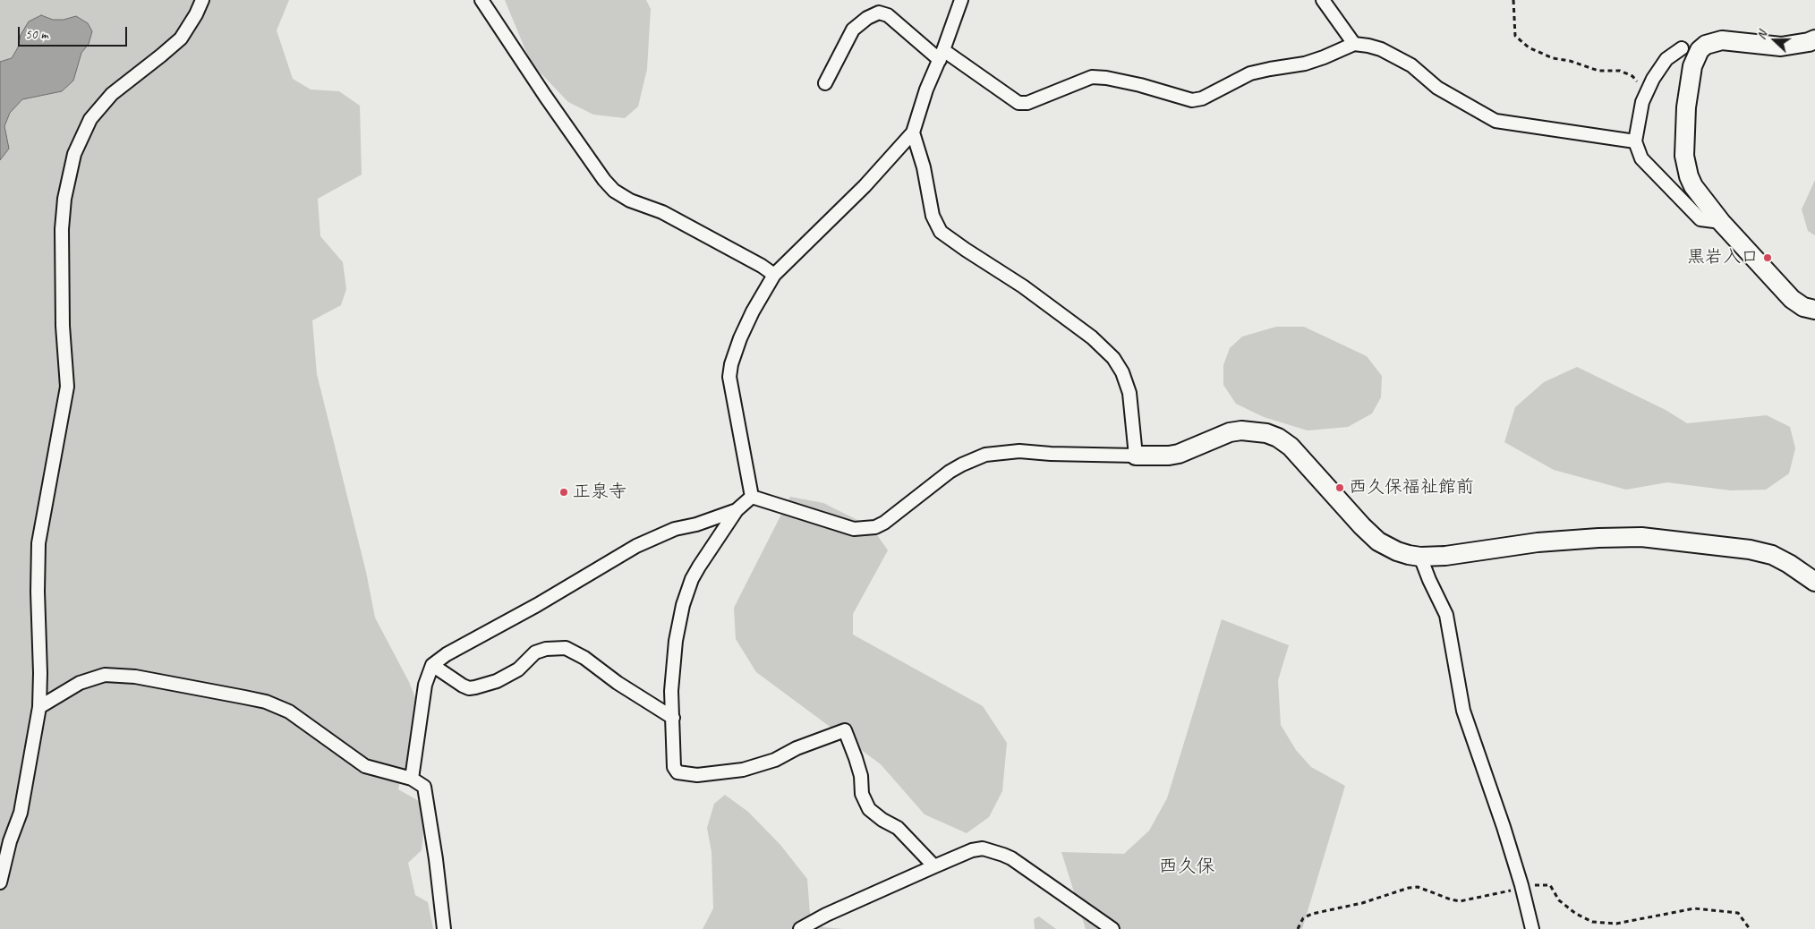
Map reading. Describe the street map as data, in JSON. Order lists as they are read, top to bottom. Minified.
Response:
{"districts":["西久保"],"places":["黒岩入口","西久保福祉館前","正泉寺"],"scale_bar":"50 m","north":"left"}
